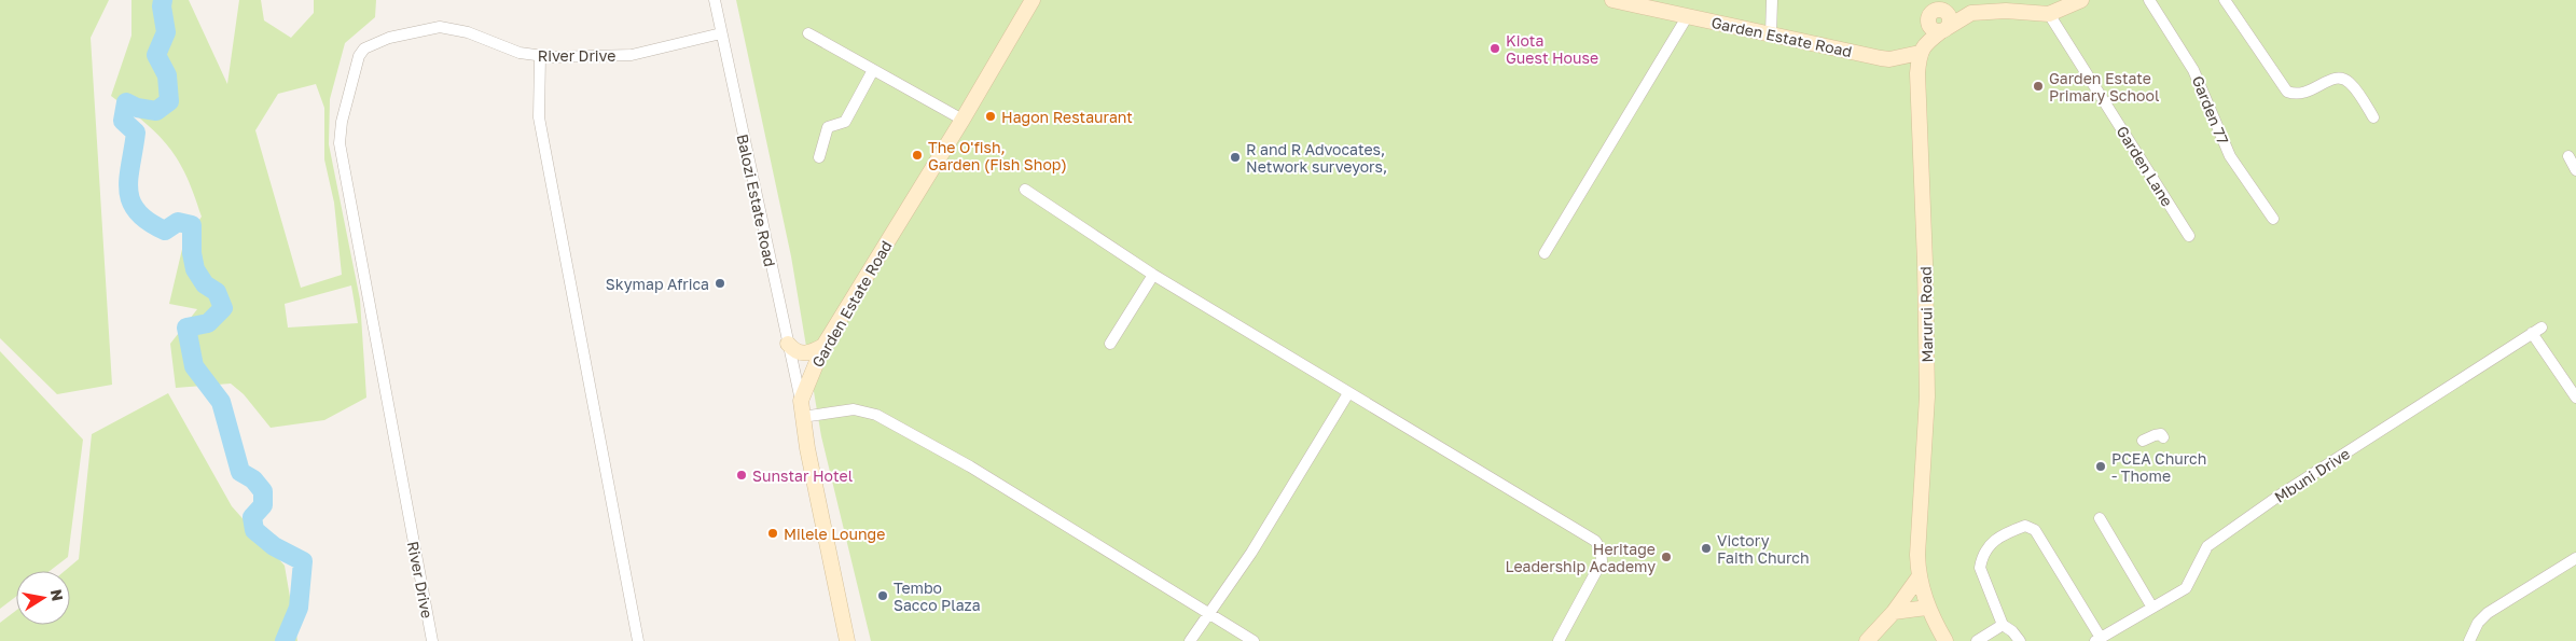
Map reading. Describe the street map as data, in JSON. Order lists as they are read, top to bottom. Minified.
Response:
{"streets":{"street":["Garden Estate Road","River Drive","Garden 77","Garden Lane","Balozi Estate Road","Marurui Road","Mbuni Drive"]},"crossings":[["Garden Estate Road","Garden Lane"],["Garden Estate Road","Balozi Estate Road"],["Garden Estate Road","Marurui Road"],["River Drive","Balozi Estate Road"]],"places":["Kiota Guest House","Garden Estate Primary School","Hagon Restaurant","The O'fish, Garden (Fish Shop)","R and R Advocates, Network surveyors,","Skymap Africa","PCEA Church - Thome","Sunstar Hotel","Milele Lounge","Victory Faith Church","Heritage Leadership Academy","Tembo Sacco Plaza"],"north":"right"}
